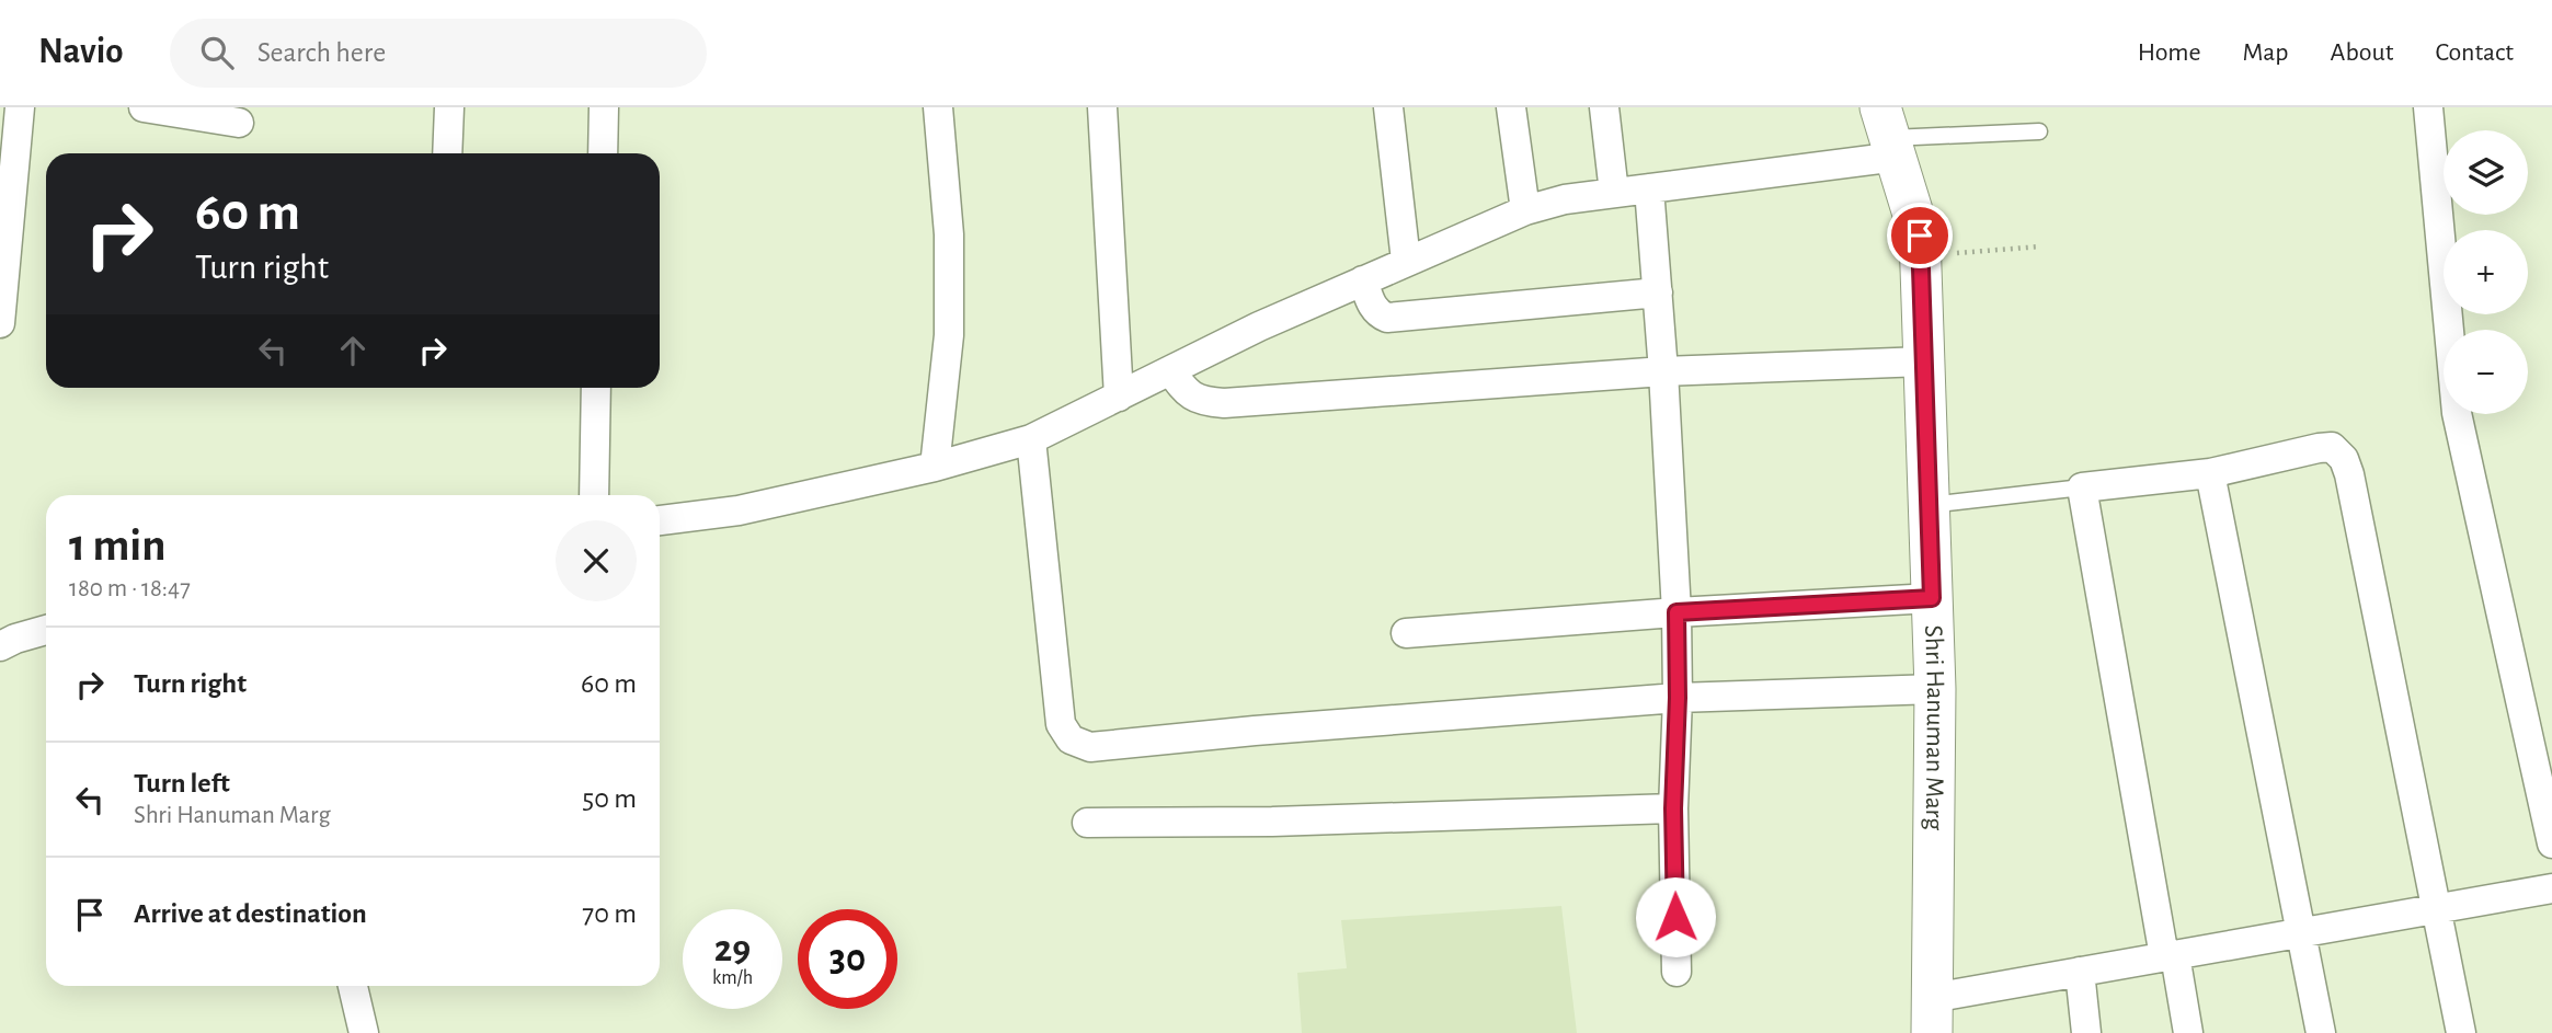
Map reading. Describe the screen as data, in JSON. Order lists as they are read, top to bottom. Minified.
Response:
{"streets":{"street":["Shri Hanuman Marg"]},"page":{"header":"Navio","search":"Search here","nav":["Home","Map","About","Contact"],"map_buttons":["+","−"],"turn":["60 m","Turn right"],"heading":["1 min","180 m · 18:47"],"list":[{"name":"Turn right","value":"60 m"},{"name":"Turn left","note":"Shri Hanuman Marg","value":"50 m"},{"name":"Arrive at destination","value":"70 m"}],"speed":"29 km/h","limit":"30"}}
